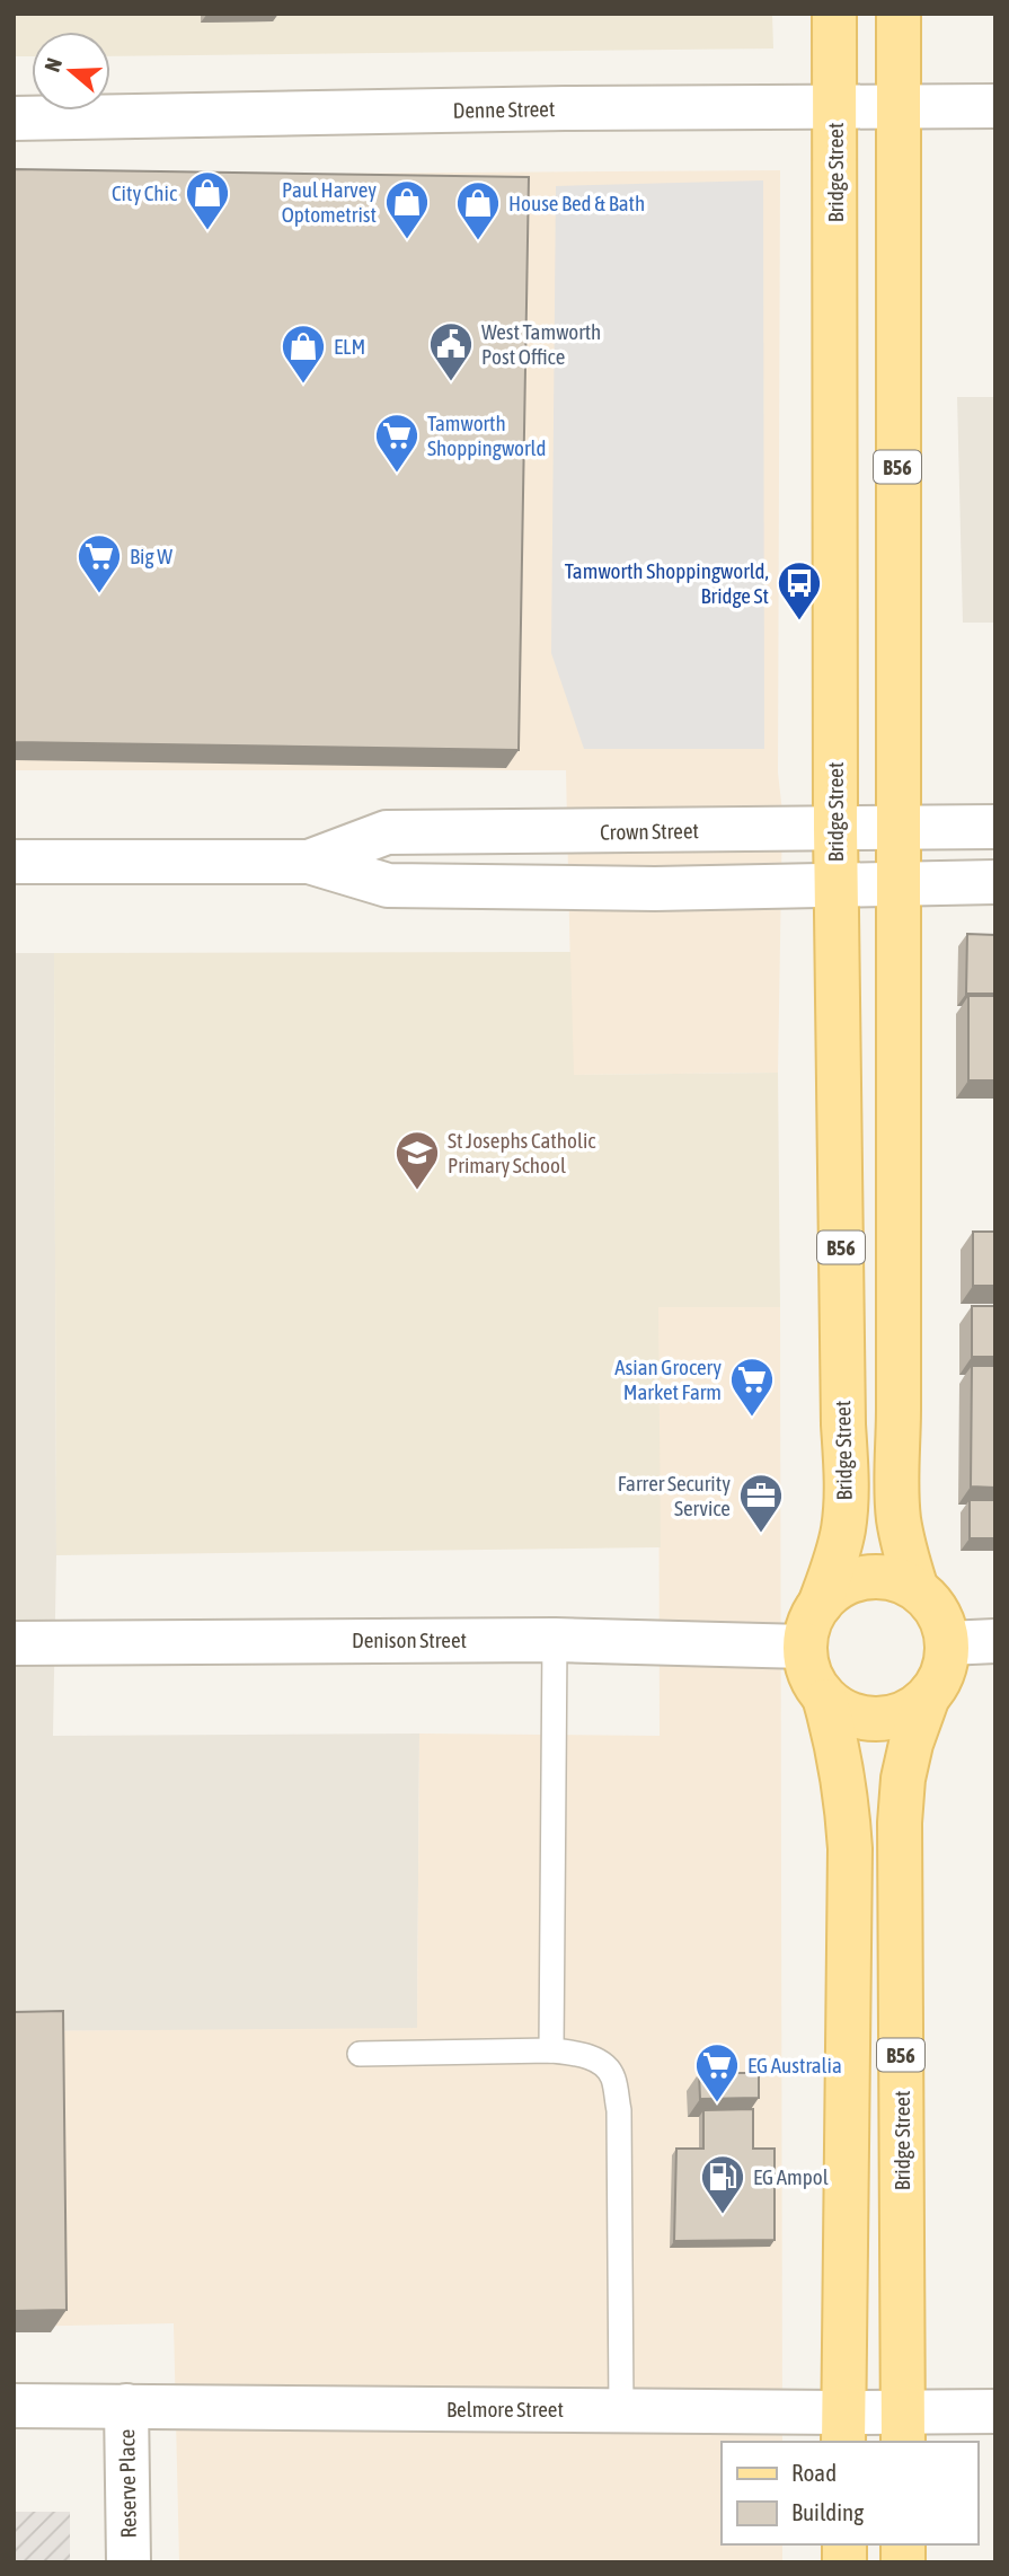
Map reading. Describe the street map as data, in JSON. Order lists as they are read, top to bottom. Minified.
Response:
{"streets":{"main road":["Bridge Street","B56"],"street":["Denne Street","Crown Street","Denison Street","Belmore Street","Reserve Place"]},"crossings":[["Denne Street","Bridge Street"],["Denne Street","B56"],["Bridge Street","B56"],["Bridge Street","Crown Street"],["Bridge Street","Denison Street"],["Bridge Street","Belmore Street"],["B56","Crown Street"],["B56","Denison Street"],["B56","Belmore Street"],["Belmore Street","Reserve Place"]],"places":{"shop":["City Chic","Paul Harvey Optometrist","House Bed & Bath","ELM"],"public building":["West Tamworth Post Office"],"supermarket":["Tamworth Shoppingworld","Big W","Asian Grocery Market Farm","EG Australia"],"bus stop":["Tamworth Shoppingworld, Bridge St"],"school or university":["St Josephs Catholic Primary School"],"office":["Farrer Security Service"],"fuel station":["EG Ampol"]},"legend":["Road","Building"],"north":"left"}
